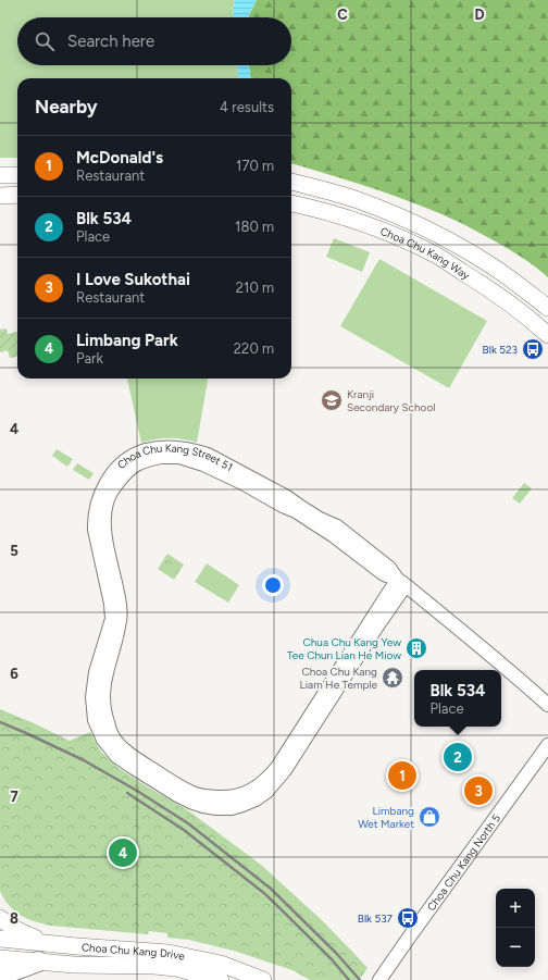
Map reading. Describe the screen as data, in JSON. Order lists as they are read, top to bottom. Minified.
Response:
{"streets":{"main road":["Choa Chu Kang Way","Choa Chu Kang Drive"],"street":["Choa Chu Kang Street 51","Choa Chu Kang North 5"]},"places":{"bus stop":["Blk 523","Blk 537"],"school or university":["Kranji Secondary School"],"building":["Chua Chu Kang Yew Tee Chun Lian He Miow"],"temple":["Choa Chu Kang Liam He Temple"],"shop":["Limbang Wet Market"]},"page":{"search":"Search here","heading":["Nearby","4 results"],"list":[{"mark":"1","name":"McDonald's","note":"Restaurant","value":"170 m"},{"mark":"2","name":"Blk 534","note":"Place","value":"180 m"},{"mark":"3","name":"I Love Sukothai","note":"Restaurant","value":"210 m"},{"mark":"4","name":"Limbang Park","note":"Park","value":"220 m"}],"popup":["Blk 534","Place"],"pins":["2","1","3","4"],"map_buttons":["+","−"]},"grid":{"columns":["C","D"],"rows":["4","5","6","7","8"]}}
